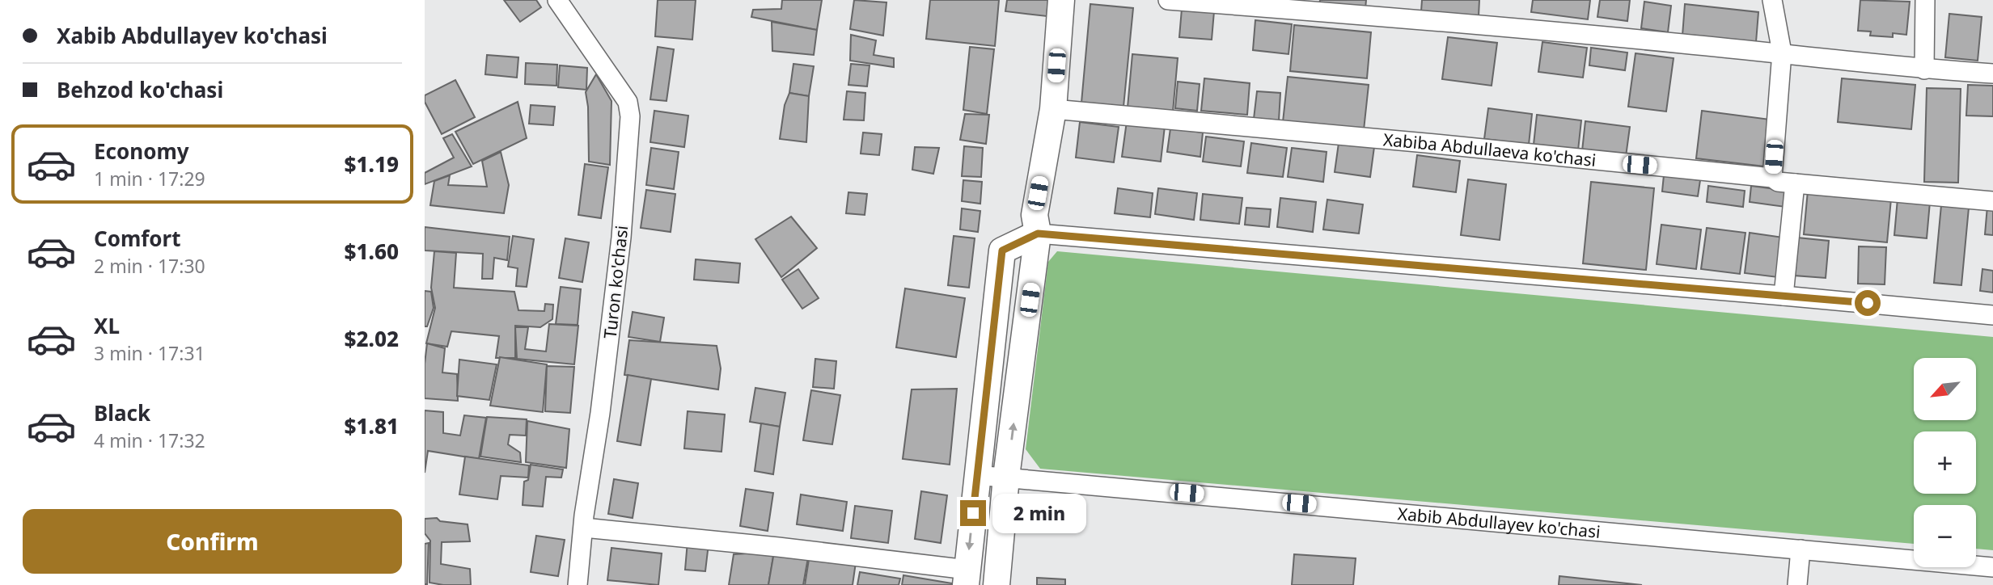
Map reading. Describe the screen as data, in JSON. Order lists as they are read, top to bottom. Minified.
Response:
{"streets":{"street":["Xabiba Abdullaeva ko'chasi","Turon ko'chasi","Xabib Abdullayev ko'chasi"]},"north":"bottom left","page":{"banner":["Xabib Abdullayev ko'chasi","Behzod ko'chasi"],"list":[{"name":"Economy","note":"1 min · 17:29","value":"$1.19"},{"name":"Comfort","note":"2 min · 17:30","value":"$1.60"},{"name":"XL","note":"3 min · 17:31","value":"$2.02"},{"name":"Black","note":"4 min · 17:32","value":"$1.81"}],"map_buttons":["+","−"],"bubble":"2 min","buttons":"Confirm"}}
